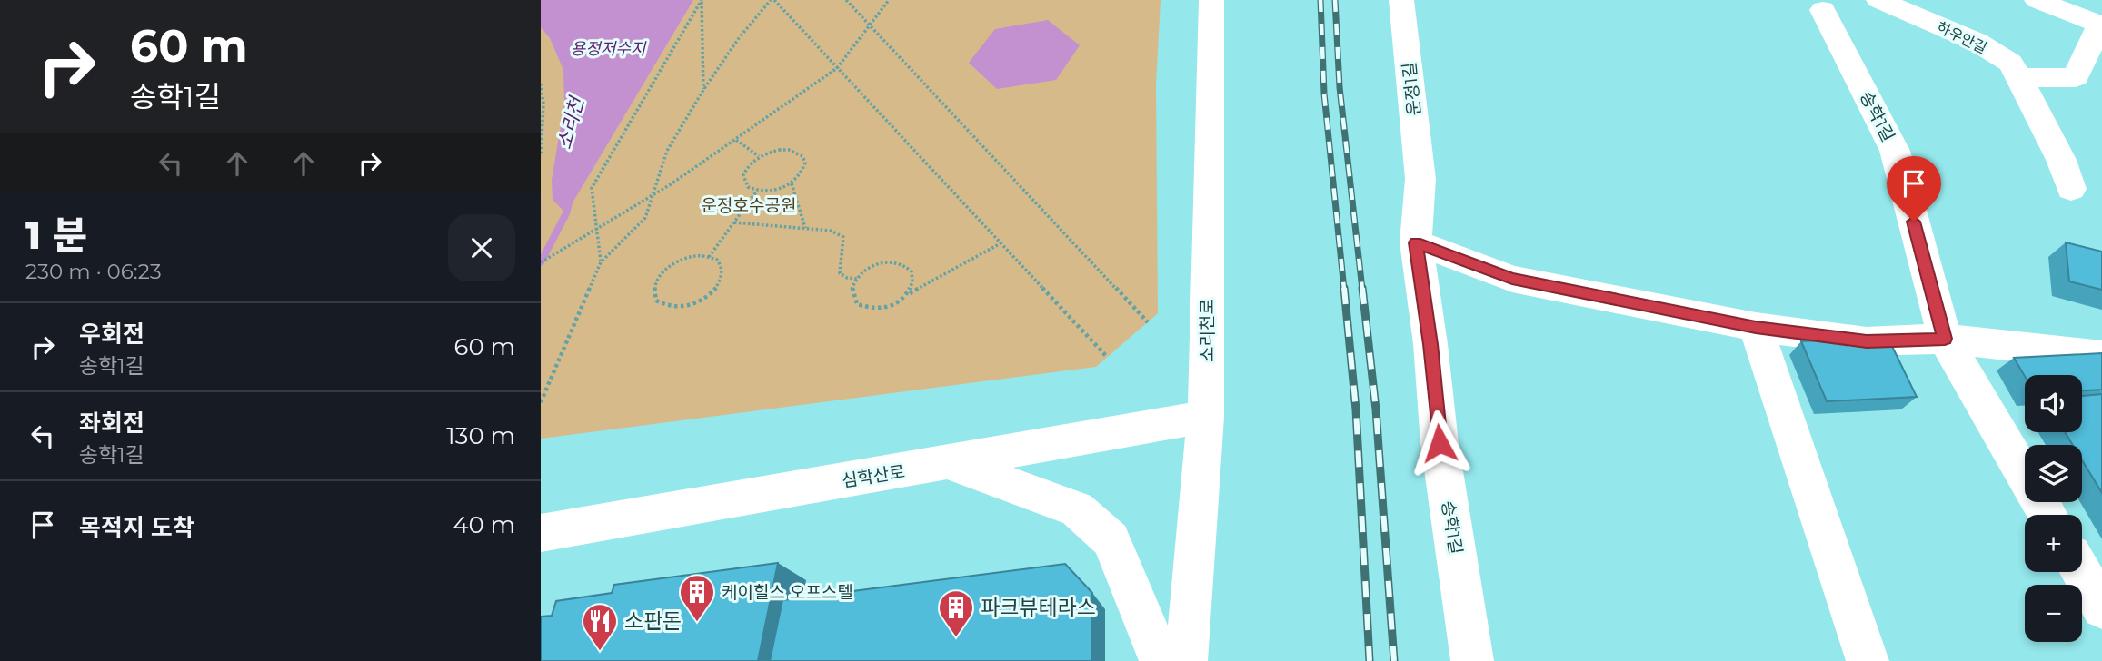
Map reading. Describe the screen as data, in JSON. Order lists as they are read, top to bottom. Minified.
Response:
{"streets":{"street":["하우안길","운정1길","송학1길","소리천로","심학산로"]},"crossings":[["운정1길","송학1길"],["소리천로","심학산로"]],"water":["용정저수지","소리천"],"parks":["운정호수공원"],"places":{"building":["케이힐스 오프스텔","파크뷰테라스"],"restaurant":["소판돈"]},"page":{"turn":["60 m","송학1길"],"heading":["1 분","230 m · 06:23"],"list":[{"name":"우회전","note":"송학1길","value":"60 m"},{"name":"좌회전","note":"송학1길","value":"130 m"},{"name":"목적지 도착","value":"40 m"}],"map_buttons":["+","−"]}}
